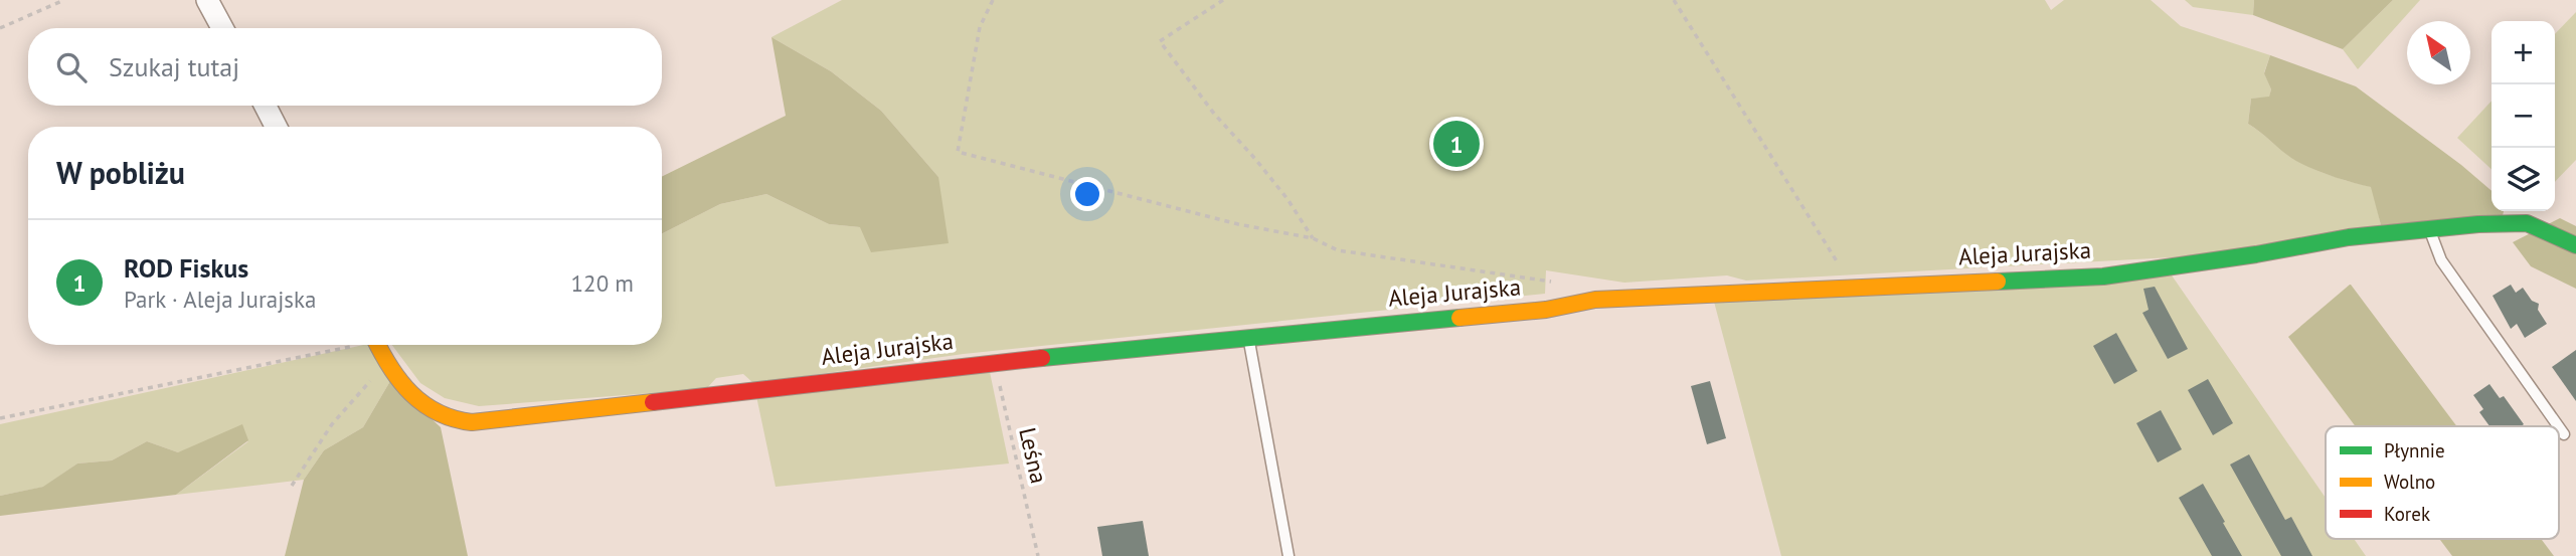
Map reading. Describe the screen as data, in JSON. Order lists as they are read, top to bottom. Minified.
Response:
{"streets":{"street":["Aleja Jurajska"],"path":["Leśna"]},"crossings":[["Aleja Jurajska","Leśna"]],"legend":["Płynnie","Wolno","Korek"],"north":"top left","page":{"map_buttons":["+","−"],"search":"Szukaj tutaj","pins":"1","heading":"W pobliżu","list":[{"mark":"1","name":"ROD Fiskus","note":"Park · Aleja Jurajska","value":"120 m"}]}}
